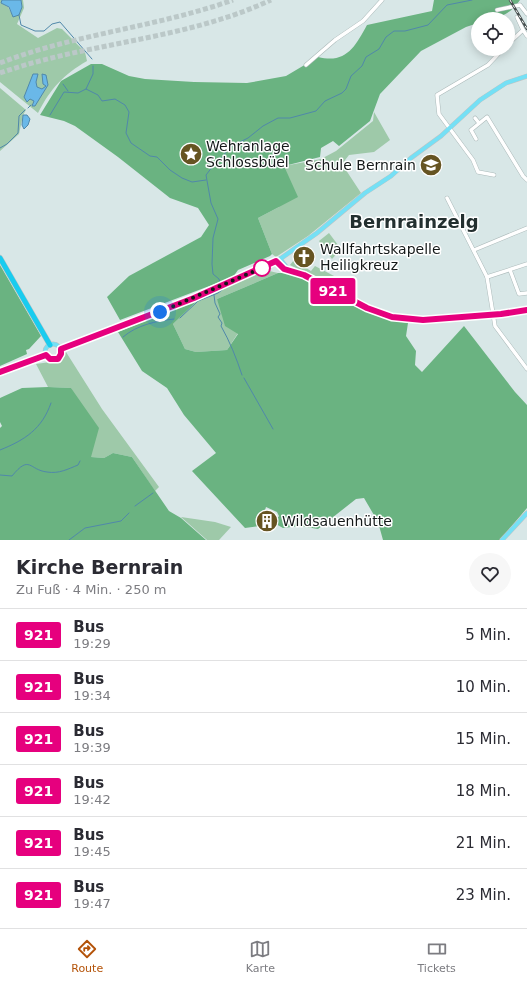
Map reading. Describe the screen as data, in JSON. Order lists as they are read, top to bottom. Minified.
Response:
{"districts":["Bernrainzelg"],"places":{"place":["Wehranlage Schlossbüel"],"school or university":["Schule Bernrain"],"church":["Wallfahrtskapelle Heiligkreuz"],"building":["Wildsauenhütte"]},"lines":["bus line 921"],"page":{"on_map":"921","heading":["Kirche Bernrain","Zu Fuß · 4 Min. · 250 m"],"list":[{"mark":"921","name":"Bus","note":"19:29","value":"5 Min."},{"mark":"921","name":"Bus","note":"19:34","value":"10 Min."},{"mark":"921","name":"Bus","note":"19:39","value":"15 Min."},{"mark":"921","name":"Bus","note":"19:42","value":"18 Min."},{"mark":"921","name":"Bus","note":"19:45","value":"21 Min."},{"mark":"921","name":"Bus","note":"19:47","value":"23 Min."}],"tabs":["Route","Karte","Tickets"]}}
